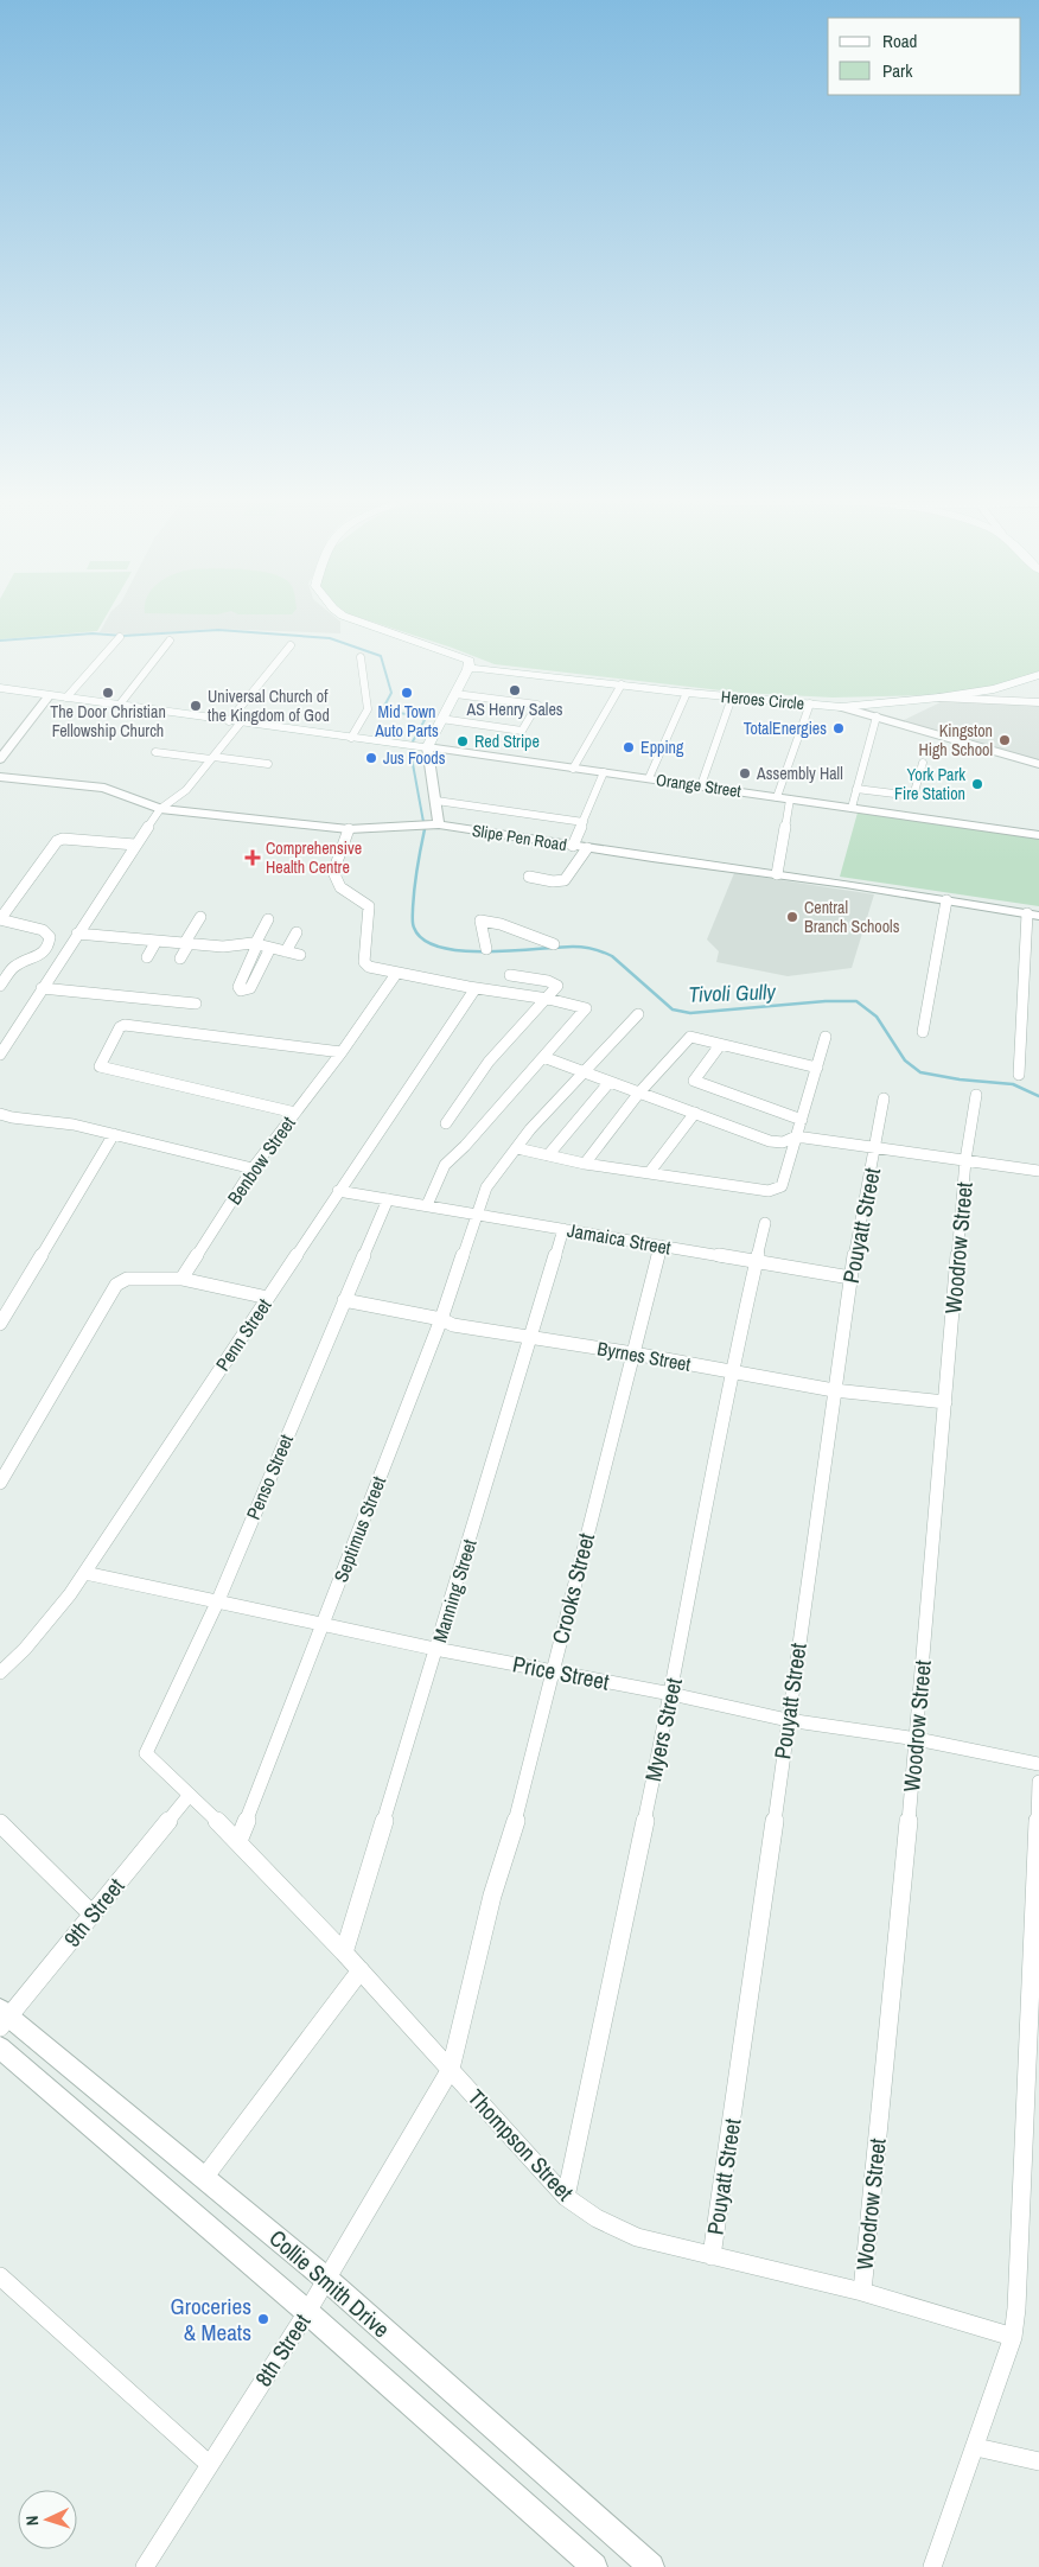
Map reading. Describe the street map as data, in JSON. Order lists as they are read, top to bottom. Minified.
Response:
{"streets":{"main road":["Heroes Circle"],"street":["Orange Street","Slipe Pen Road","Benbow Street","Pouyatt Street","Jamaica Street","Woodrow Street","Penn Street","Byrnes Street","Penso Street","Septimus Street","Crooks Street","Manning Street","Price Street","Myers Street","9th Street","Thompson Street","Collie Smith Drive","8th Street"]},"crossings":[["Pouyatt Street","Jamaica Street"],["Pouyatt Street","Byrnes Street"],["Pouyatt Street","Price Street"],["Pouyatt Street","Thompson Street"],["Jamaica Street","Penn Street"],["Jamaica Street","Penso Street"],["Jamaica Street","Septimus Street"],["Jamaica Street","Crooks Street"],["Jamaica Street","Manning Street"],["Jamaica Street","Myers Street"],["Woodrow Street","Byrnes Street"],["Woodrow Street","Price Street"],["Woodrow Street","Thompson Street"],["Penn Street","Price Street"],["Byrnes Street","Penso Street"],["Byrnes Street","Septimus Street"],["Byrnes Street","Crooks Street"],["Byrnes Street","Manning Street"],["Byrnes Street","Myers Street"],["Penso Street","Price Street"],["Penso Street","Thompson Street"],["Septimus Street","Price Street"],["Septimus Street","Thompson Street"],["Crooks Street","Price Street"],["Crooks Street","Thompson Street"],["Crooks Street","8th Street"],["Manning Street","Price Street"],["Manning Street","Thompson Street"],["Price Street","Myers Street"],["Myers Street","Thompson Street"],["9th Street","Thompson Street"],["9th Street","Collie Smith Drive"],["Thompson Street","8th Street"],["Collie Smith Drive","8th Street"]],"water":["Tivoli Gully"],"places":{"other":["AS Henry Sales","The Door Christian Fellowship Church","Mid Town Auto Parts","Universal Church of the Kingdom of God","TotalEnergies","Kingston High School","Red Stripe","Epping","Jus Foods","Assembly Hall","York Park Fire Station","Central Branch Schools","Groceries & Meats"],"health":["Comprehensive Health Centre"]},"legend":["Road","Park"],"north":"left"}
